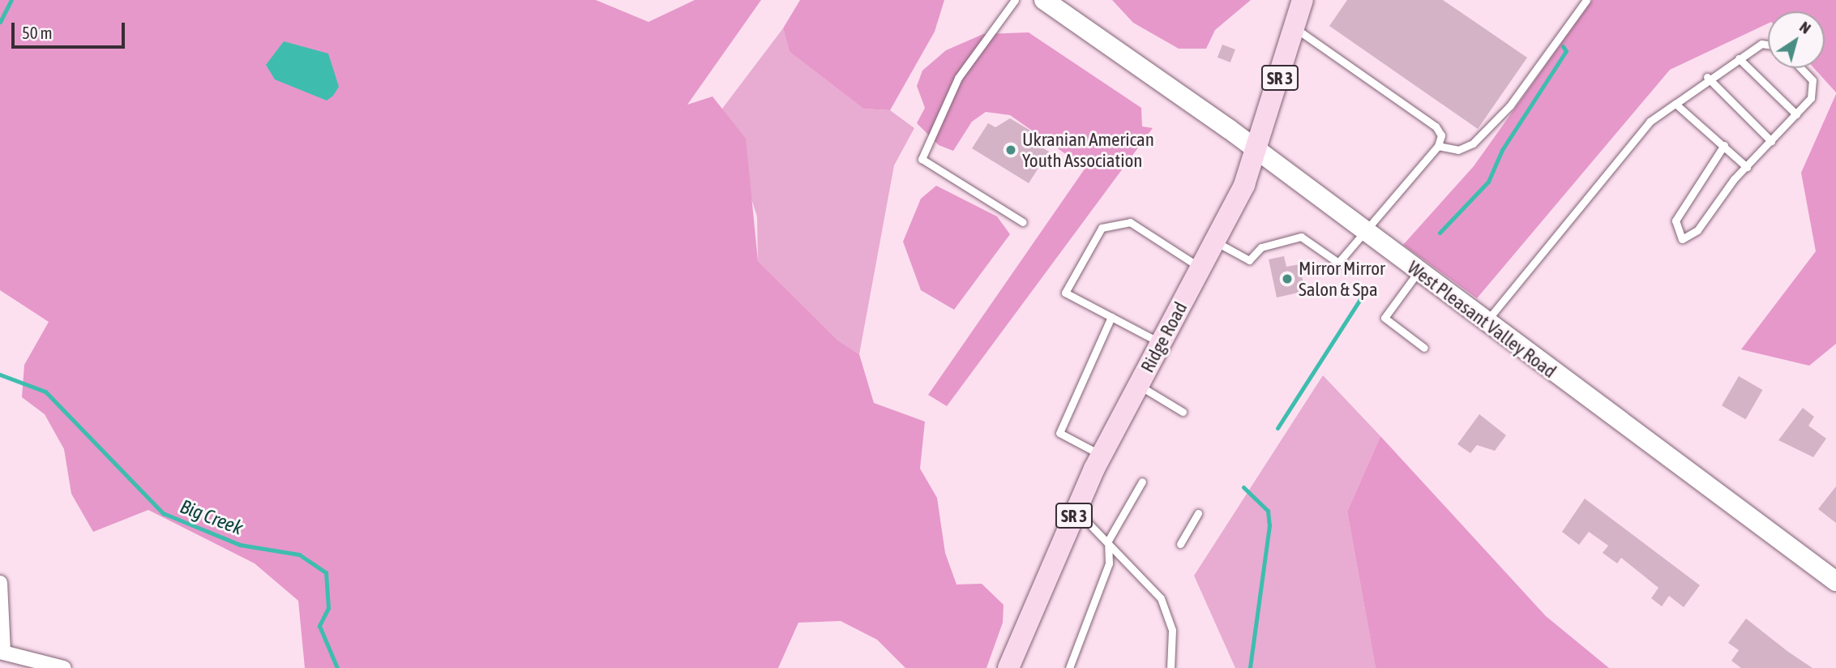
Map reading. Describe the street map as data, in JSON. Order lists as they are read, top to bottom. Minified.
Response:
{"streets":{"main road":["SR 3","West Pleasant Valley Road","Ridge Road"]},"crossings":[["West Pleasant Valley Road","Ridge Road"]],"water":["Big Creek"],"places":["Ukranian American Youth Association","Mirror Mirror Salon & Spa"],"scale_bar":"50 m","north":"top right"}
